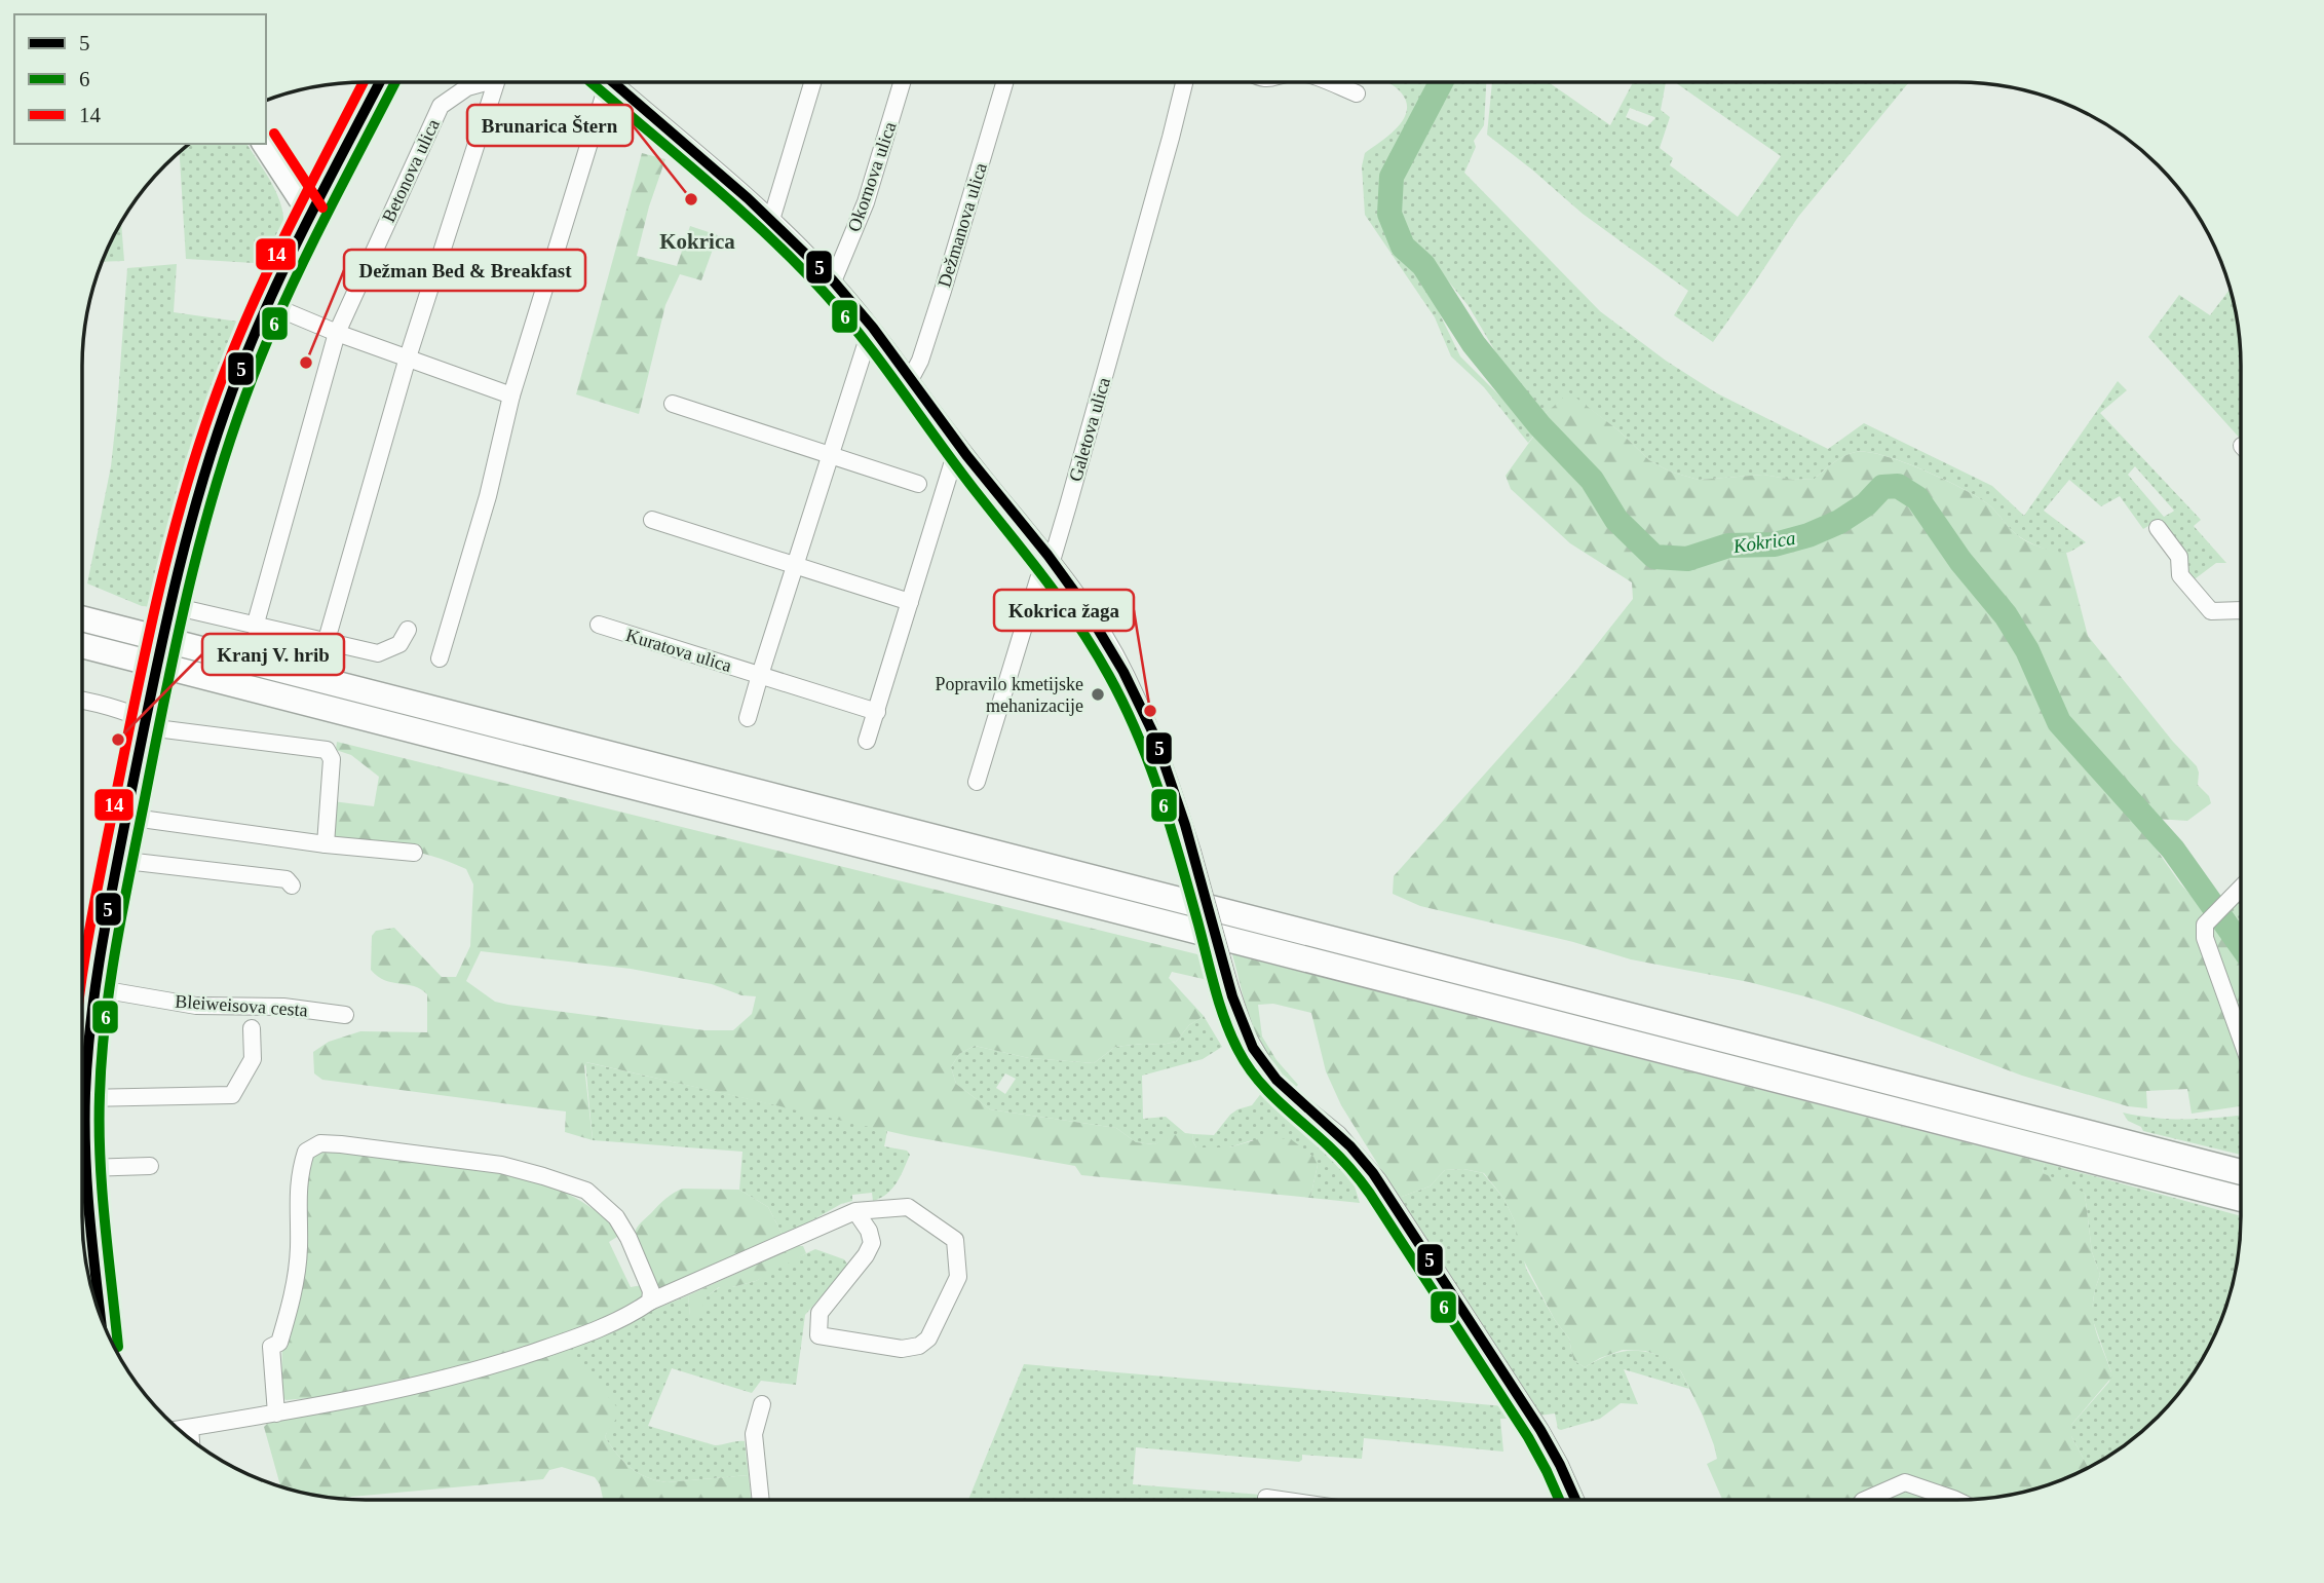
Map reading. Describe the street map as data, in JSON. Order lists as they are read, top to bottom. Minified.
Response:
{"streets":{"street":["Betonova ulica","Okornova ulica","Dežmanova ulica","Galetova ulica","Kuratova ulica","Bleiweisova cesta"]},"districts":["Kokrica"],"water":["Kokrica"],"places":["Brunarica Štern","Dežman Bed & Breakfast","Popravilo kmetijske mehanizacije","Kokrica žaga","Kranj V. hrib"],"lines":["transit line 5","transit line 6","transit line 14"],"legend":["5","6","14"]}
